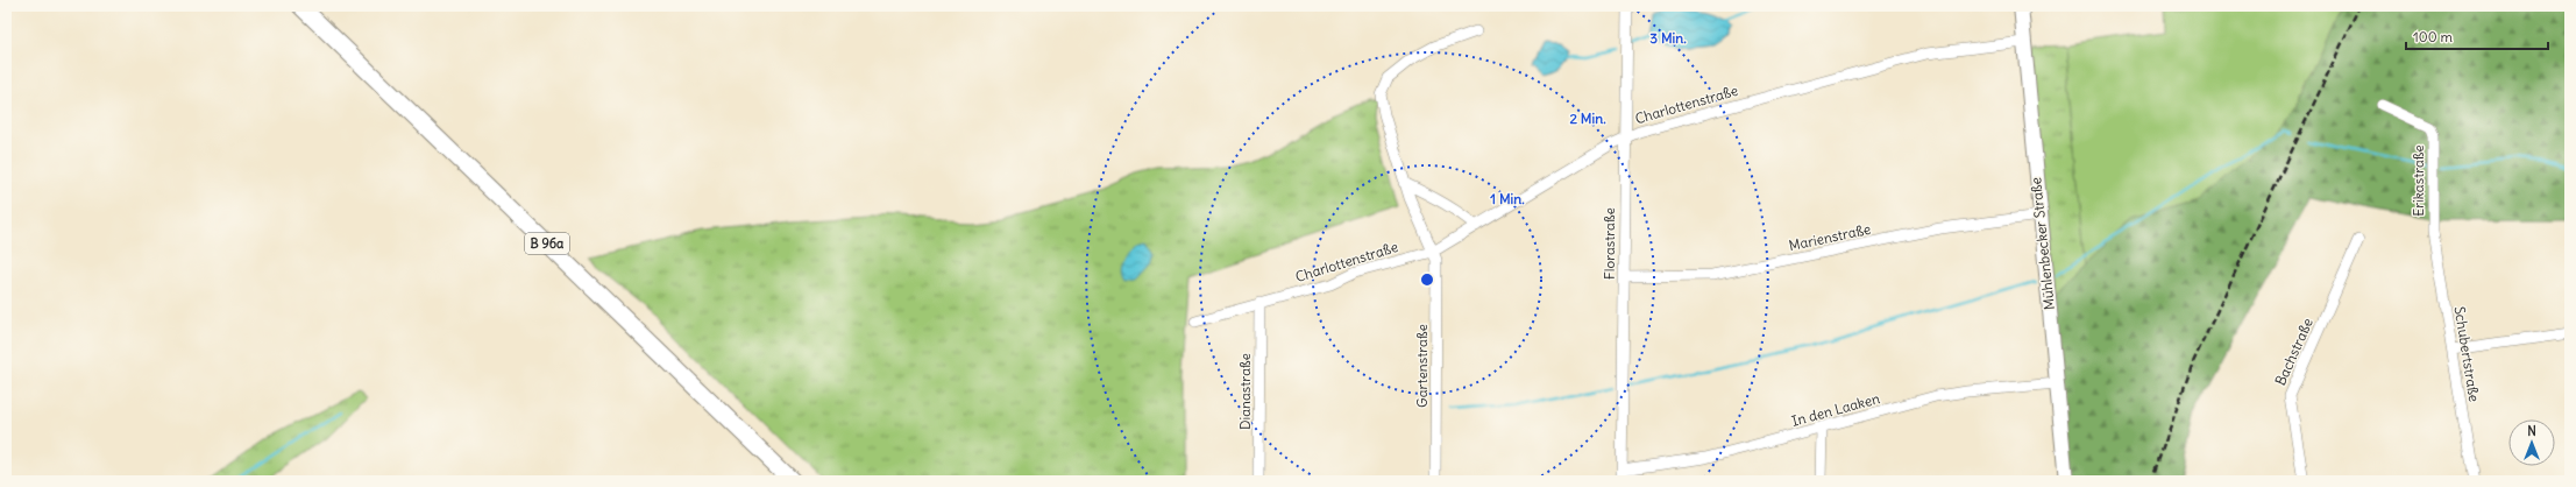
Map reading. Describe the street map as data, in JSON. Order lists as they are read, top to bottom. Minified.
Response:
{"streets":{"main road":["B 96a","Mühlenbecker Straße"],"street":["Charlottenstraße","Erikastraße","Marienstraße","Florastraße","Bachstraße","Schubertstraße","Gartenstraße","Dianastraße","In den Laaken"]},"crossings":[["Charlottenstraße","Florastraße"],["Charlottenstraße","Mühlenbecker Straße"],["Charlottenstraße","Gartenstraße"],["Charlottenstraße","Dianastraße"],["Erikastraße","Schubertstraße"],["Marienstraße","Florastraße"],["Marienstraße","Mühlenbecker Straße"],["Florastraße","In den Laaken"],["Mühlenbecker Straße","In den Laaken"]],"scale_bar":"100 m","north":"top","rings":["3 Min.","2 Min.","1 Min."]}
